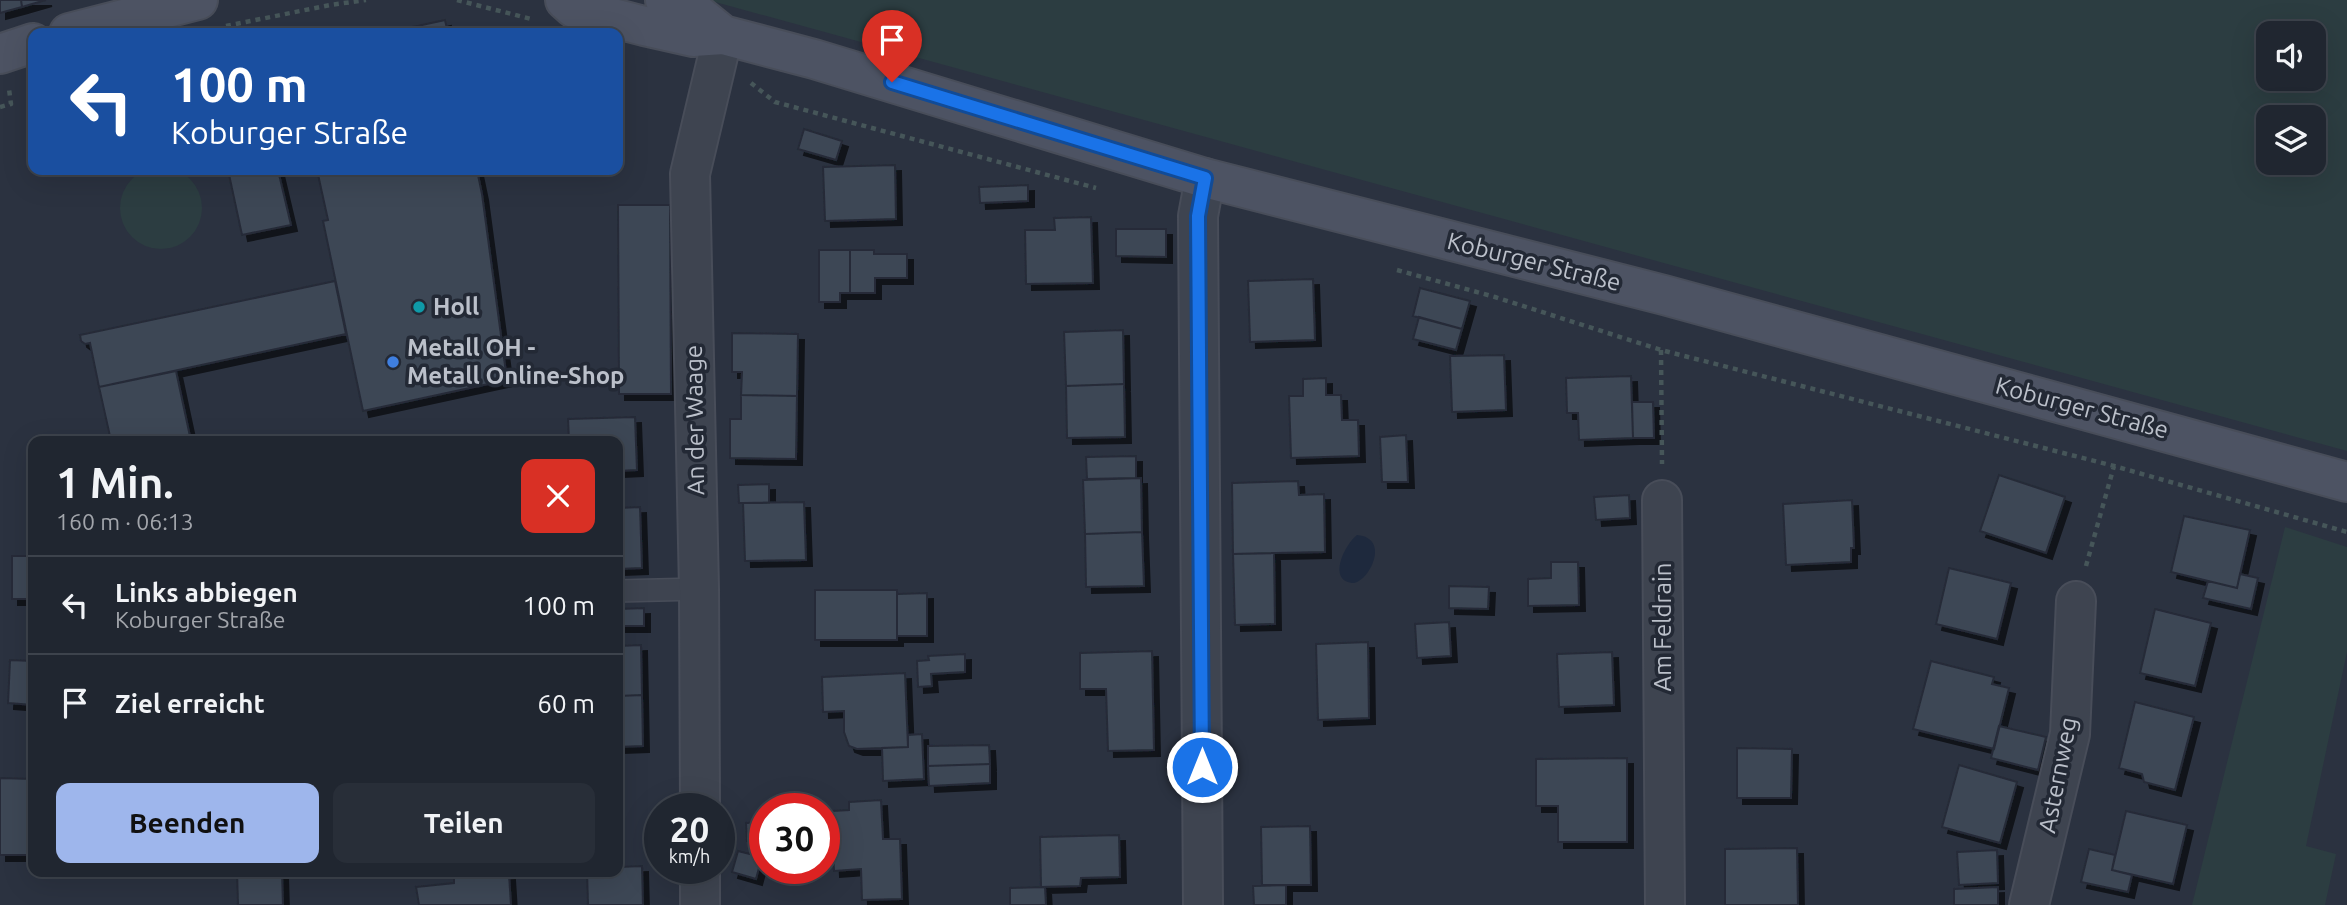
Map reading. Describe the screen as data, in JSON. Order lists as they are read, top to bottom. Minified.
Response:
{"streets":{"main road":["Koburger Straße"],"street":["An der Waage","Am Feldrain","Asternweg"]},"crossings":[["Koburger Straße","An der Waage"]],"places":["Holl","Metall OH - Metall Online-Shop"],"page":{"turn":["100 m","Koburger Straße"],"heading":["1 Min.","160 m · 06:13"],"list":[{"name":"Links abbiegen","note":"Koburger Straße","value":"100 m"},{"name":"Ziel erreicht","value":"60 m"}],"buttons":["Beenden","Teilen"],"speed":"20 km/h","limit":"30"}}
